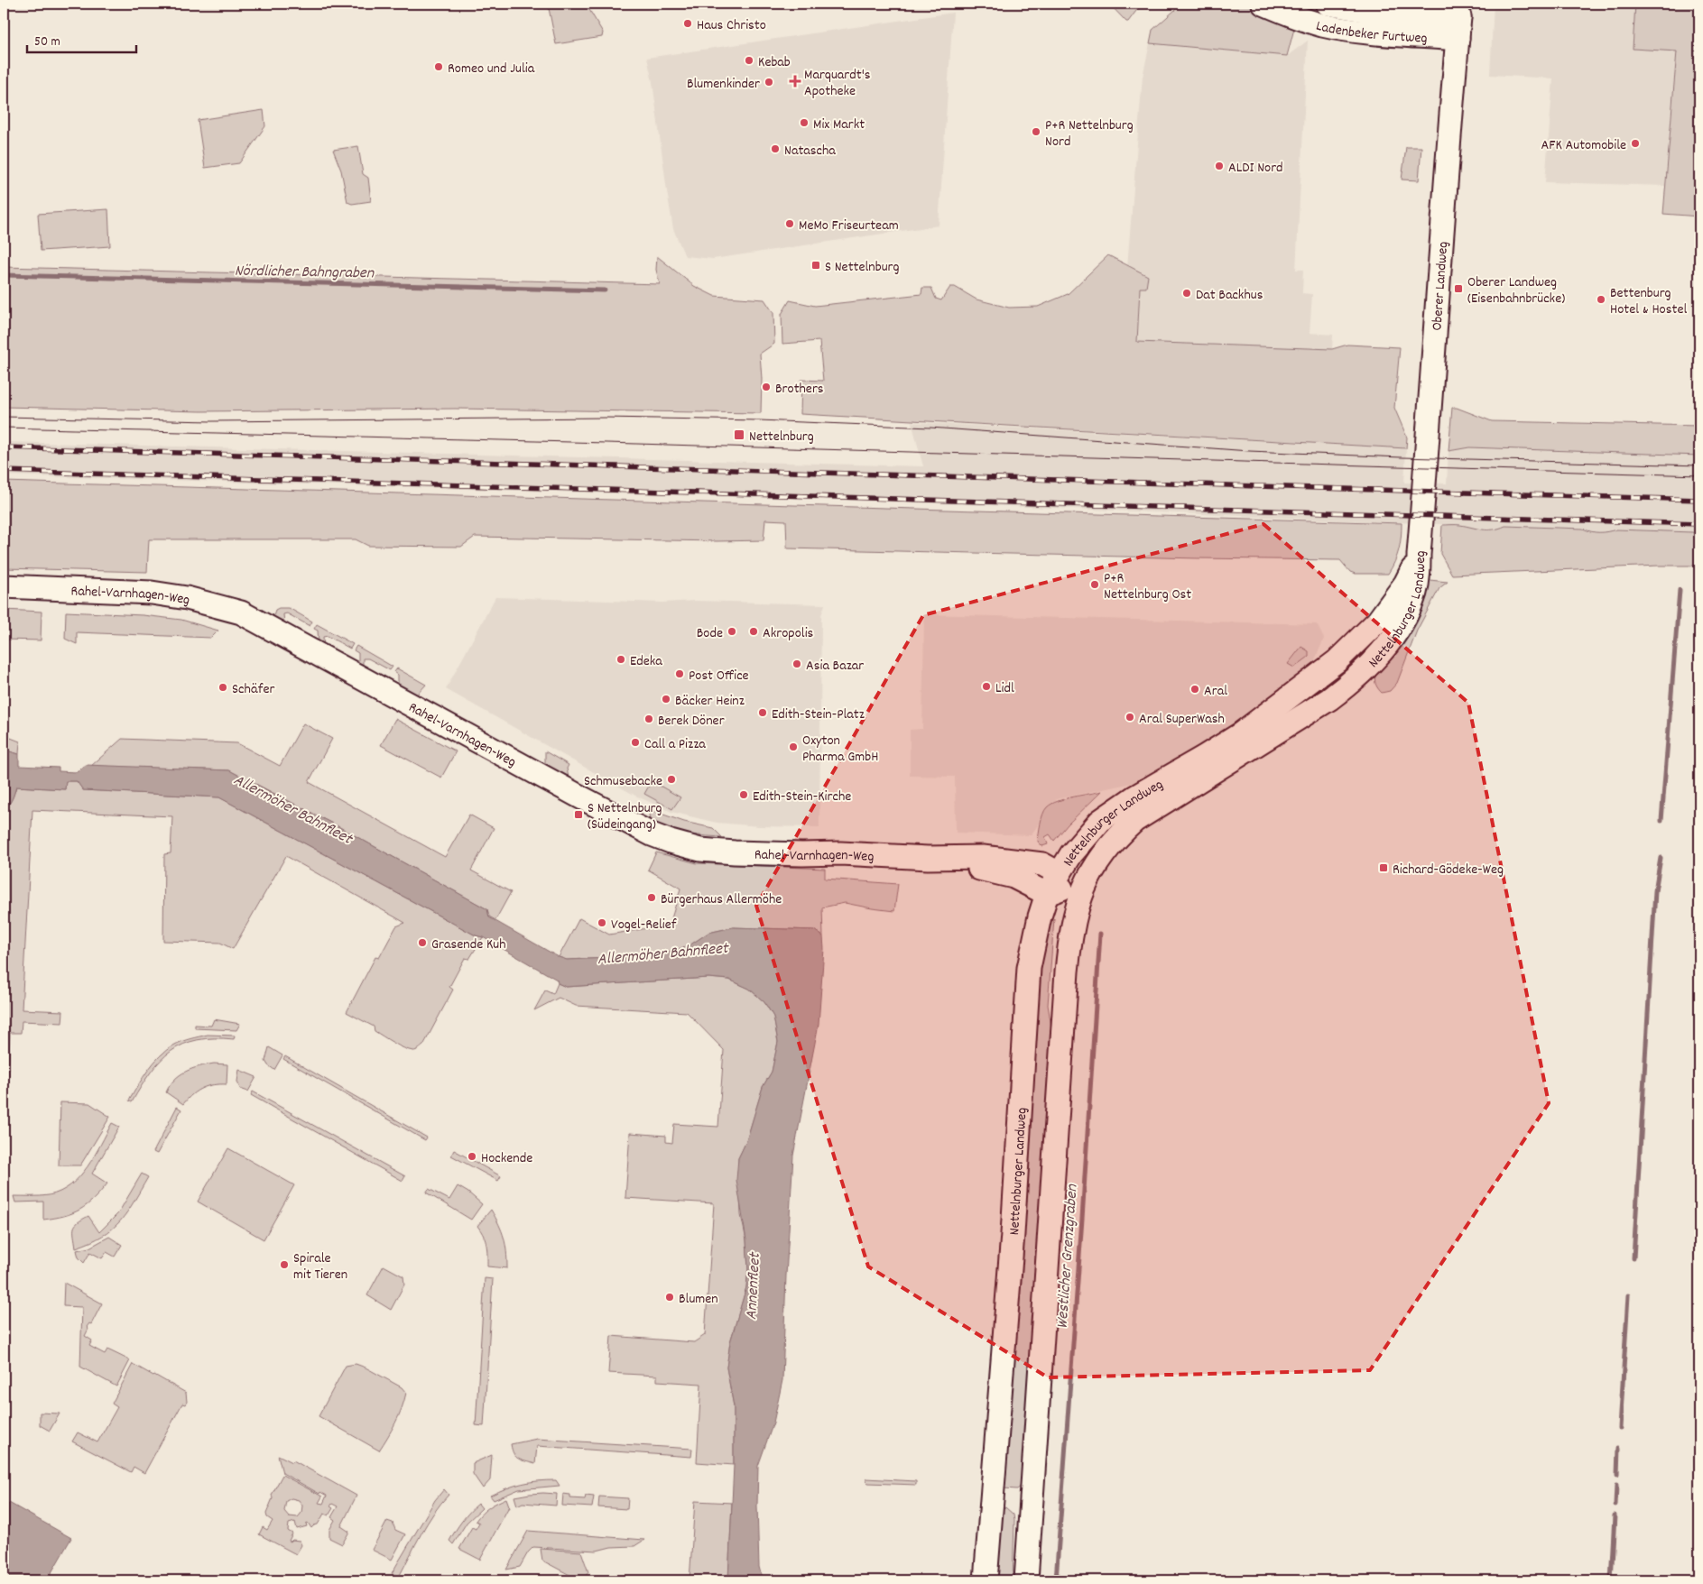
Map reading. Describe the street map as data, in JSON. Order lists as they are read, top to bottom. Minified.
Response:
{"streets":{"main road":["Ladenbeker Furtweg","Oberer Landweg","Rahel-Varnhagen-Weg","Nettelnburger Landweg"]},"crossings":[["Ladenbeker Furtweg","Oberer Landweg"],["Oberer Landweg","Nettelnburger Landweg"],["Rahel-Varnhagen-Weg","Nettelnburger Landweg"]],"water":["Nördlicher Bahngraben","Allermöher Bahnfleet","Westlicher Grenzgraben","Annenfleet"],"places":{"other":["Haus Christo","Kebab","Romeo und Julia","Blumenkinder","Mix Markt","P+R Nettelnburg Nord","AFK Automobile","Natascha","ALDI Nord","MeMo Friseurteam","Dat Backhus","Bettenburg Hotel & Hostel","Brothers","P+R Nettelnburg Ost","Bode","Akropolis","Edeka","Asia Bazar","Post Office","Lidl","Schäfer","Aral","Bäcker Heinz","Edith-Stein-Platz","Aral SuperWash","Berek Döner","Call a Pizza","Oxyton Pharma GmbH","Schmusebacke","Edith-Stein-Kirche","Bürgerhaus Allermöhe","Vogel-Relief","Grasende Kuh","Hockende","Spirale mit Tieren","Blumen"],"health":["Marquardt's Apotheke"],"transit":["S Nettelnburg","Oberer Landweg (Eisenbahnbrücke)","Nettelnburg","S Nettelnburg (Südeingang)","Richard-Gödeke-Weg"]},"scale_bar":"50 m"}
